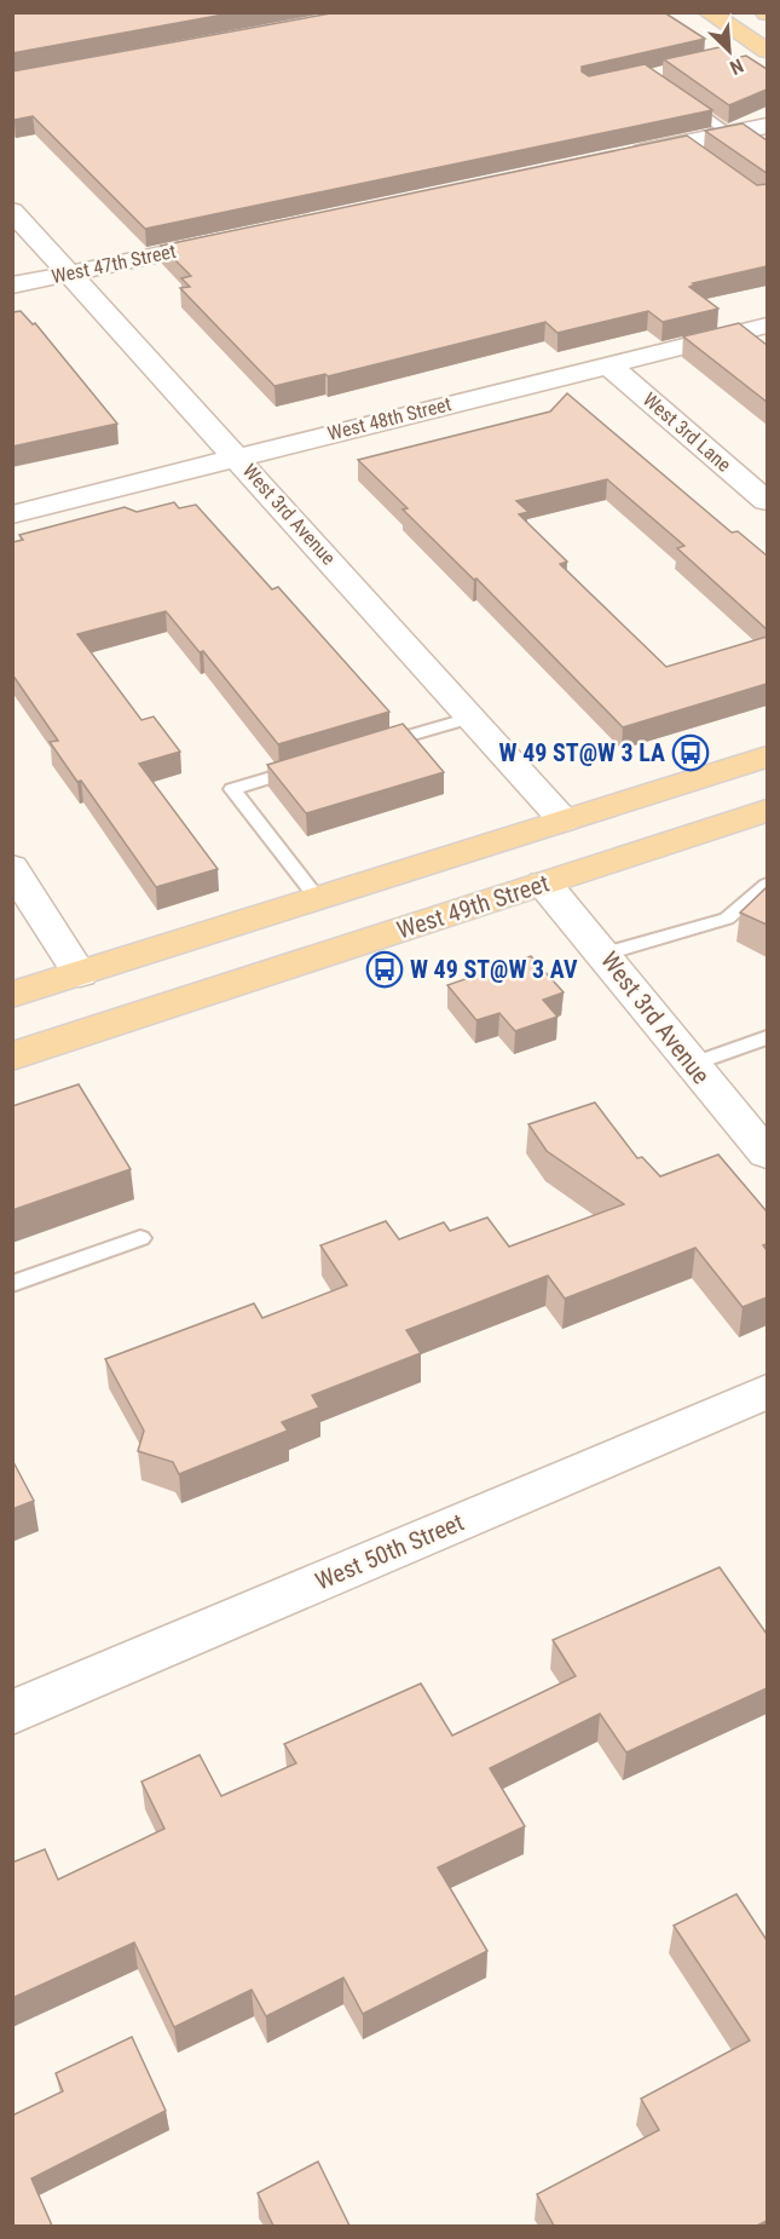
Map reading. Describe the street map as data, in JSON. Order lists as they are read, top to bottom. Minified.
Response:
{"streets":{"main road":["West 49th Street"],"street":["West 47th Street","West 48th Street","West 3rd Lane","West 3rd Avenue","West 50th Street"]},"crossings":[["West 47th Street","West 3rd Avenue"],["West 48th Street","West 3rd Lane"],["West 48th Street","West 3rd Avenue"],["West 3rd Avenue","West 49th Street"]],"places":{"bus stop":["W 49 ST@W 3 LA","W 49 ST@W 3 AV"]},"north":"bottom right"}
